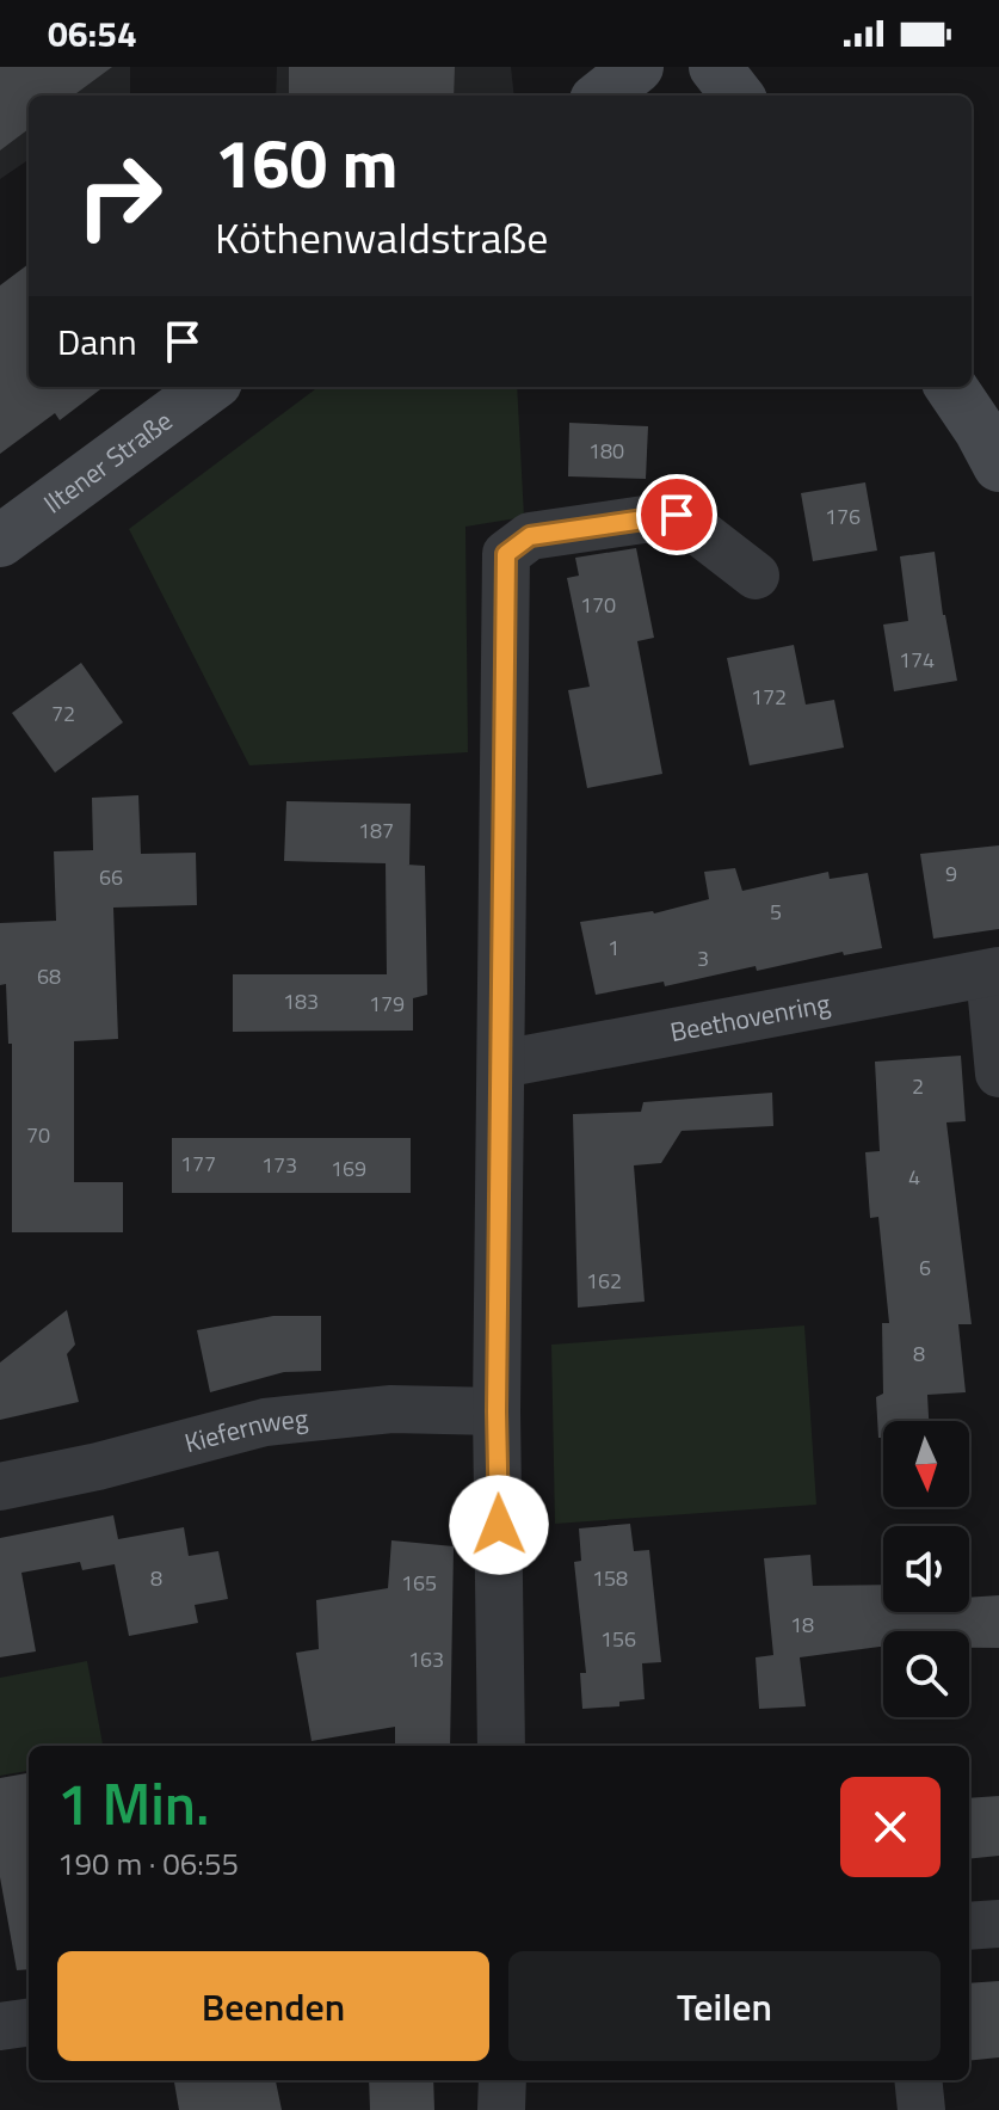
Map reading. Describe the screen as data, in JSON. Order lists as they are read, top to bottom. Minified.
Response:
{"streets":{"street":["Iltener Straße","Beethovenring","Kiefernweg"]},"house_numbers":["180","176","170","174","172","72","187","9","66","5","1","3","68","183","179","2","70","177","173","169","4","6","162","8","8","158","165","18","156","163"],"north":"bottom","page":{"status":"06:54","turn":["160 m","Köthenwaldstraße"],"then":"Dann","heading":["1 Min.","190 m · 06:55"],"buttons":["Beenden","Teilen"]}}
